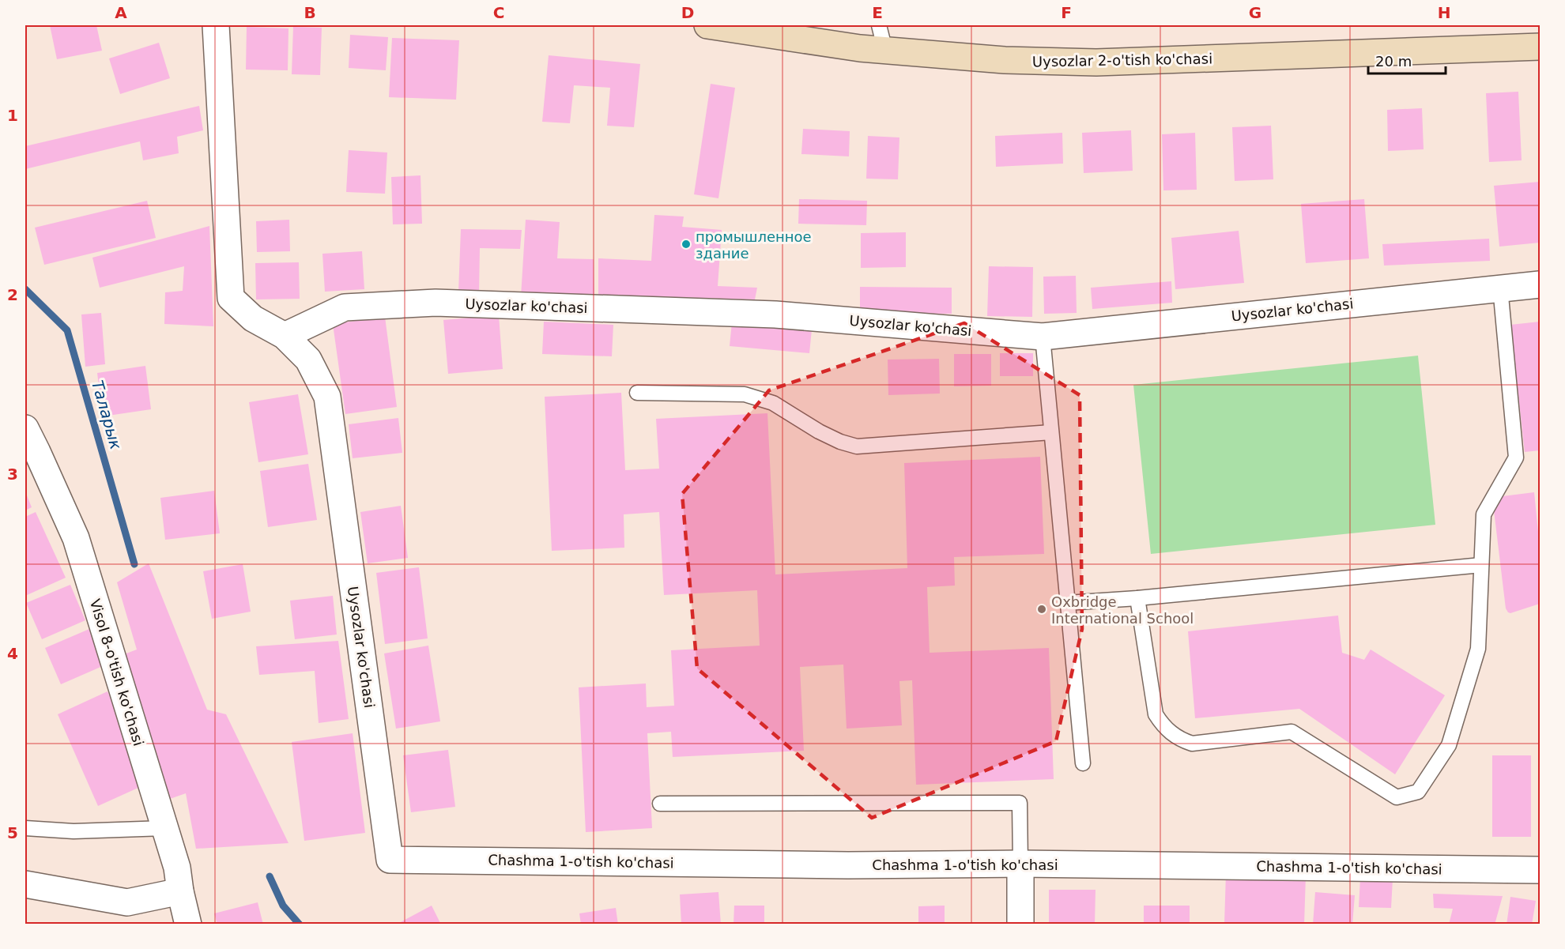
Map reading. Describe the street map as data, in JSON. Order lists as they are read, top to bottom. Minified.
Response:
{"streets":{"street":["Uysozlar 2-o'tish ko'chasi","Uysozlar ko'chasi","Visol 8-o'tish ko'chasi","Chashma 1-o'tish ko'chasi"]},"crossings":[["Uysozlar ko'chasi","Chashma 1-o'tish ko'chasi"]],"water":["Таларык"],"places":["промышленное здание","Oxbridge International School"],"scale_bar":"20 m","grid":{"columns":["A","B","C","D","E","F","G","H"],"rows":["1","2","3","4","5"]}}
